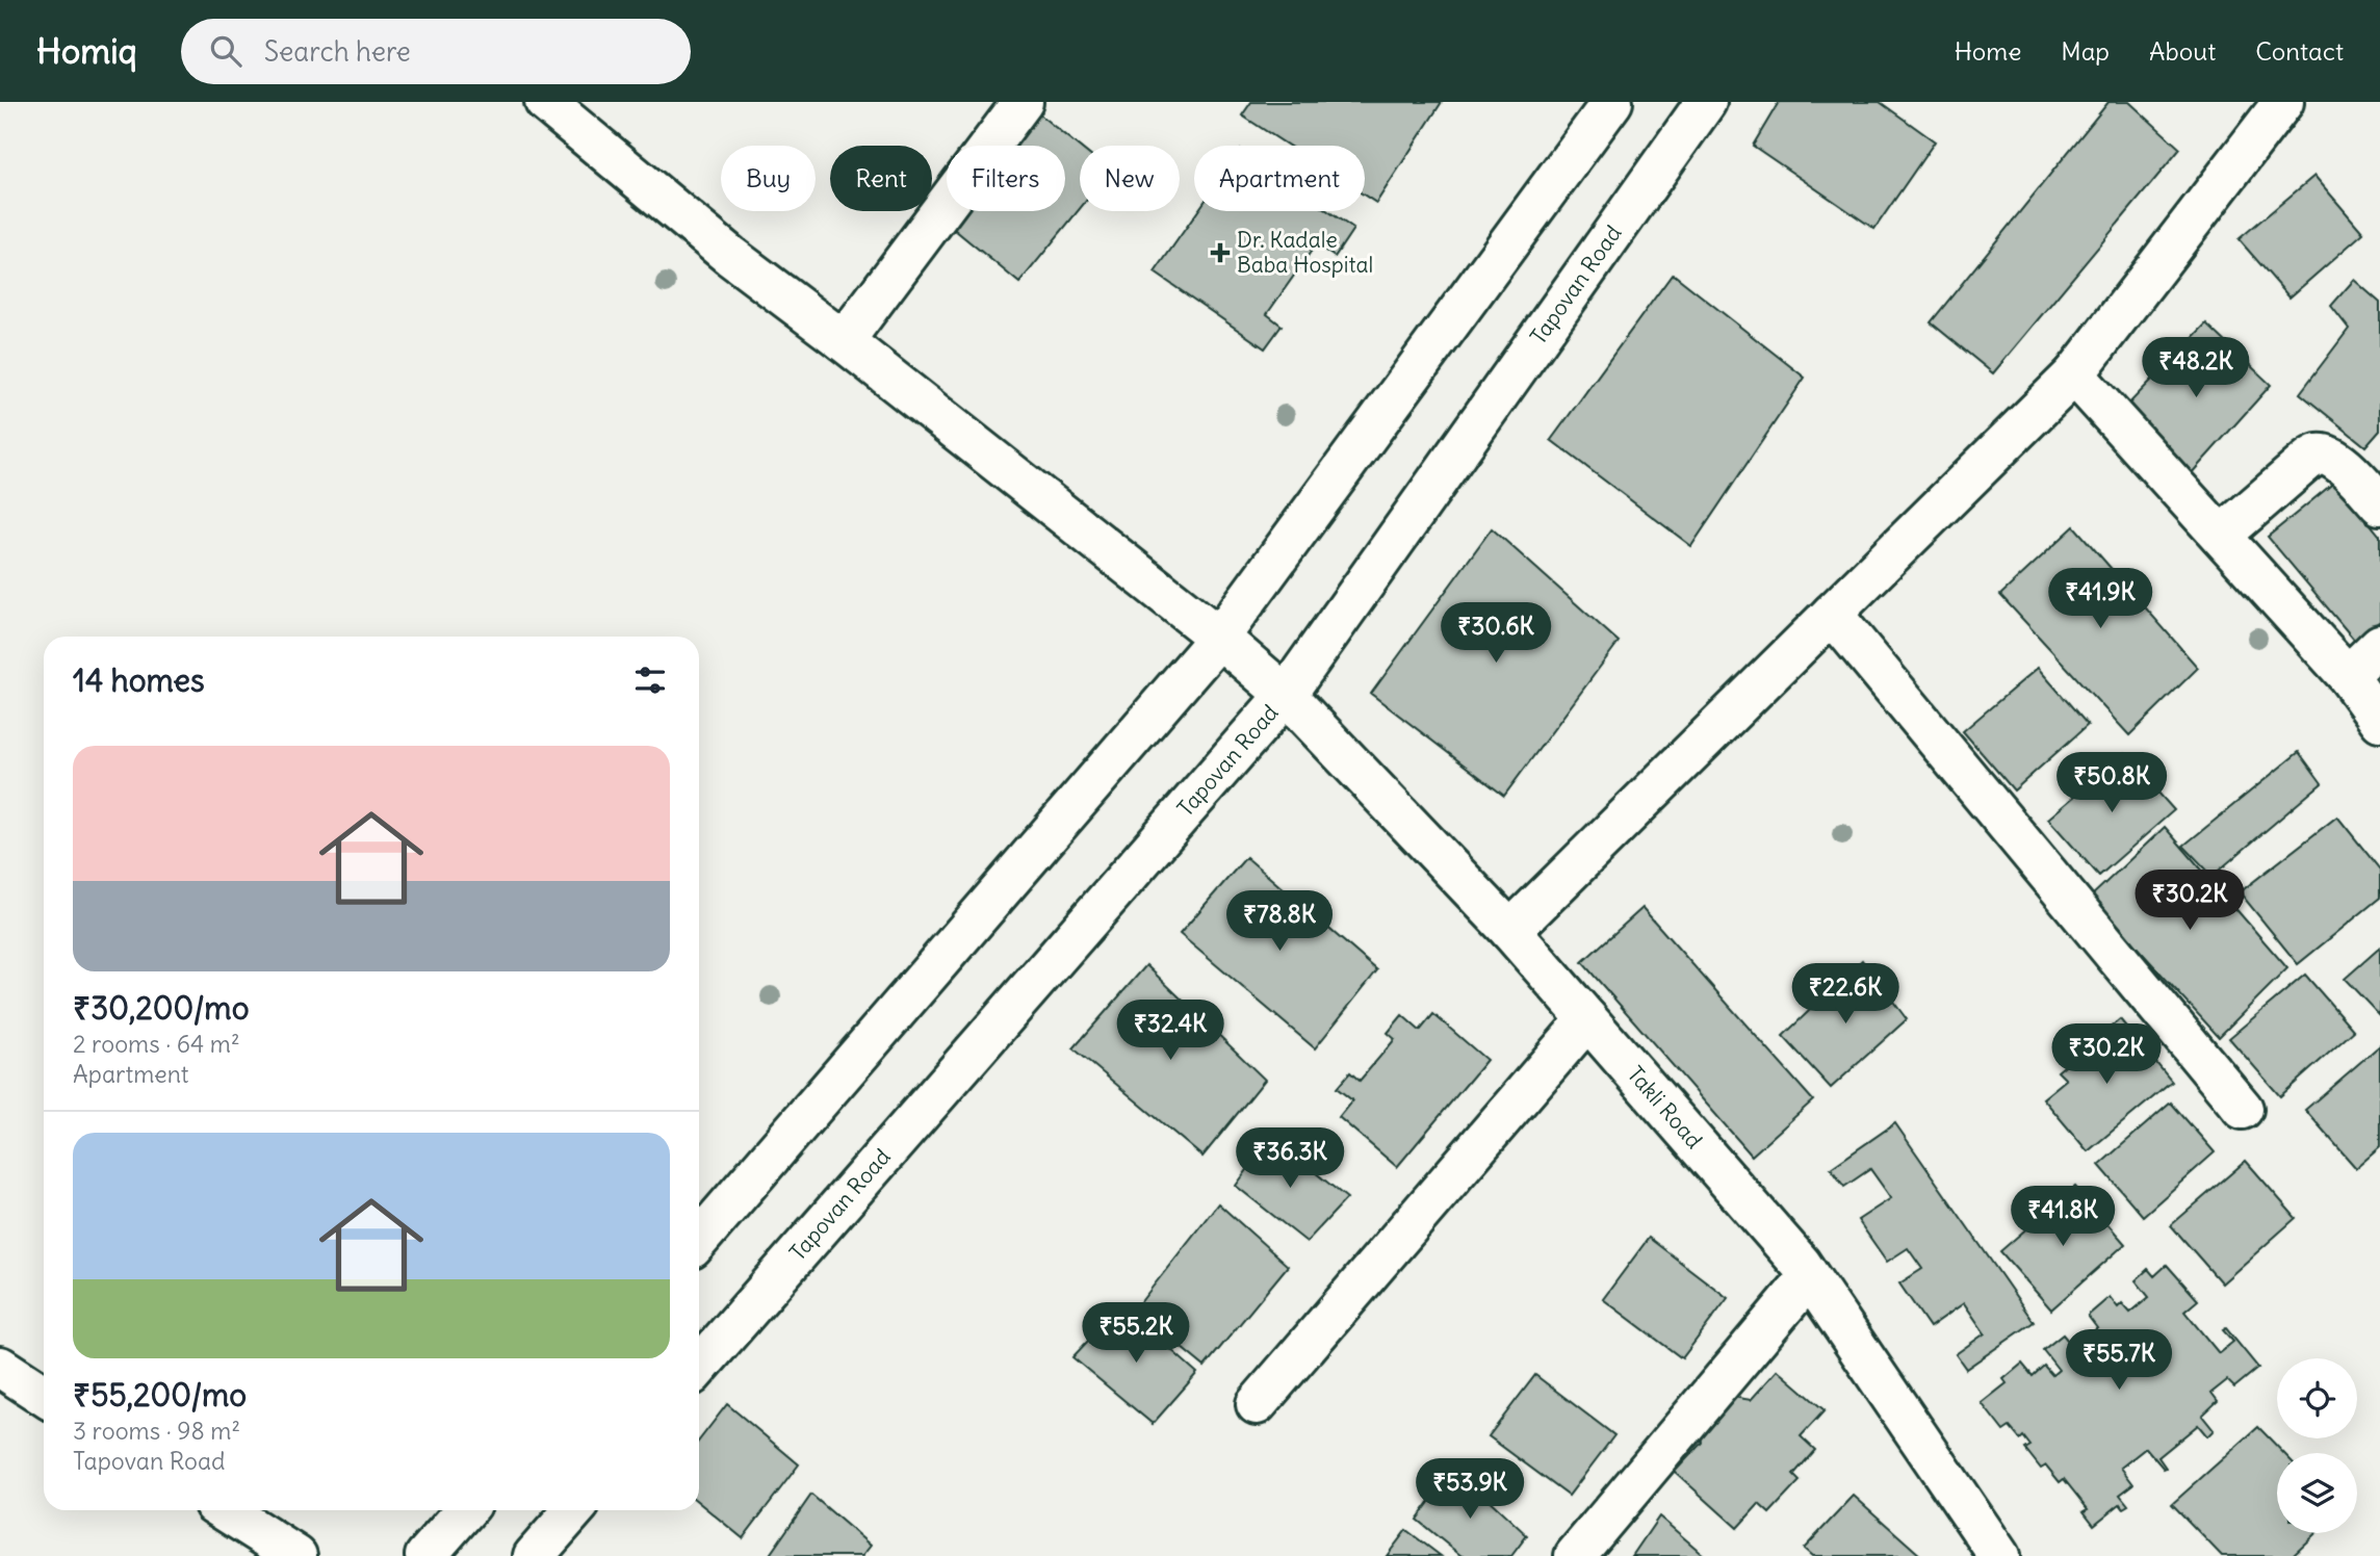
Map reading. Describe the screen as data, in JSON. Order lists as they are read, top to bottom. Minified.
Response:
{"streets":{"street":["Tapovan Road","Takli Road"]},"crossings":[["Tapovan Road","Takli Road"]],"places":{"health":["Dr. Kadale Baba Hospital"]},"page":{"header":"Homiq","search":"Search here","nav":["Home","Map","About","Contact"],"chip":["Buy","Rent","Filters","New","Apartment"],"price":["₹48.2K","₹41.9K","₹30.6K","₹50.8K","₹30.2K","₹78.8K","₹22.6K","₹32.4K","₹30.2K","₹36.3K","₹41.8K","₹55.2K","₹55.7K","₹53.9K"],"heading":"14 homes","list":[{"name":"₹30,200/mo","note":"2 rooms · 64 m² · Apartment"},{"name":"₹55,200/mo","note":"3 rooms · 98 m² · Tapovan Road"}]}}
